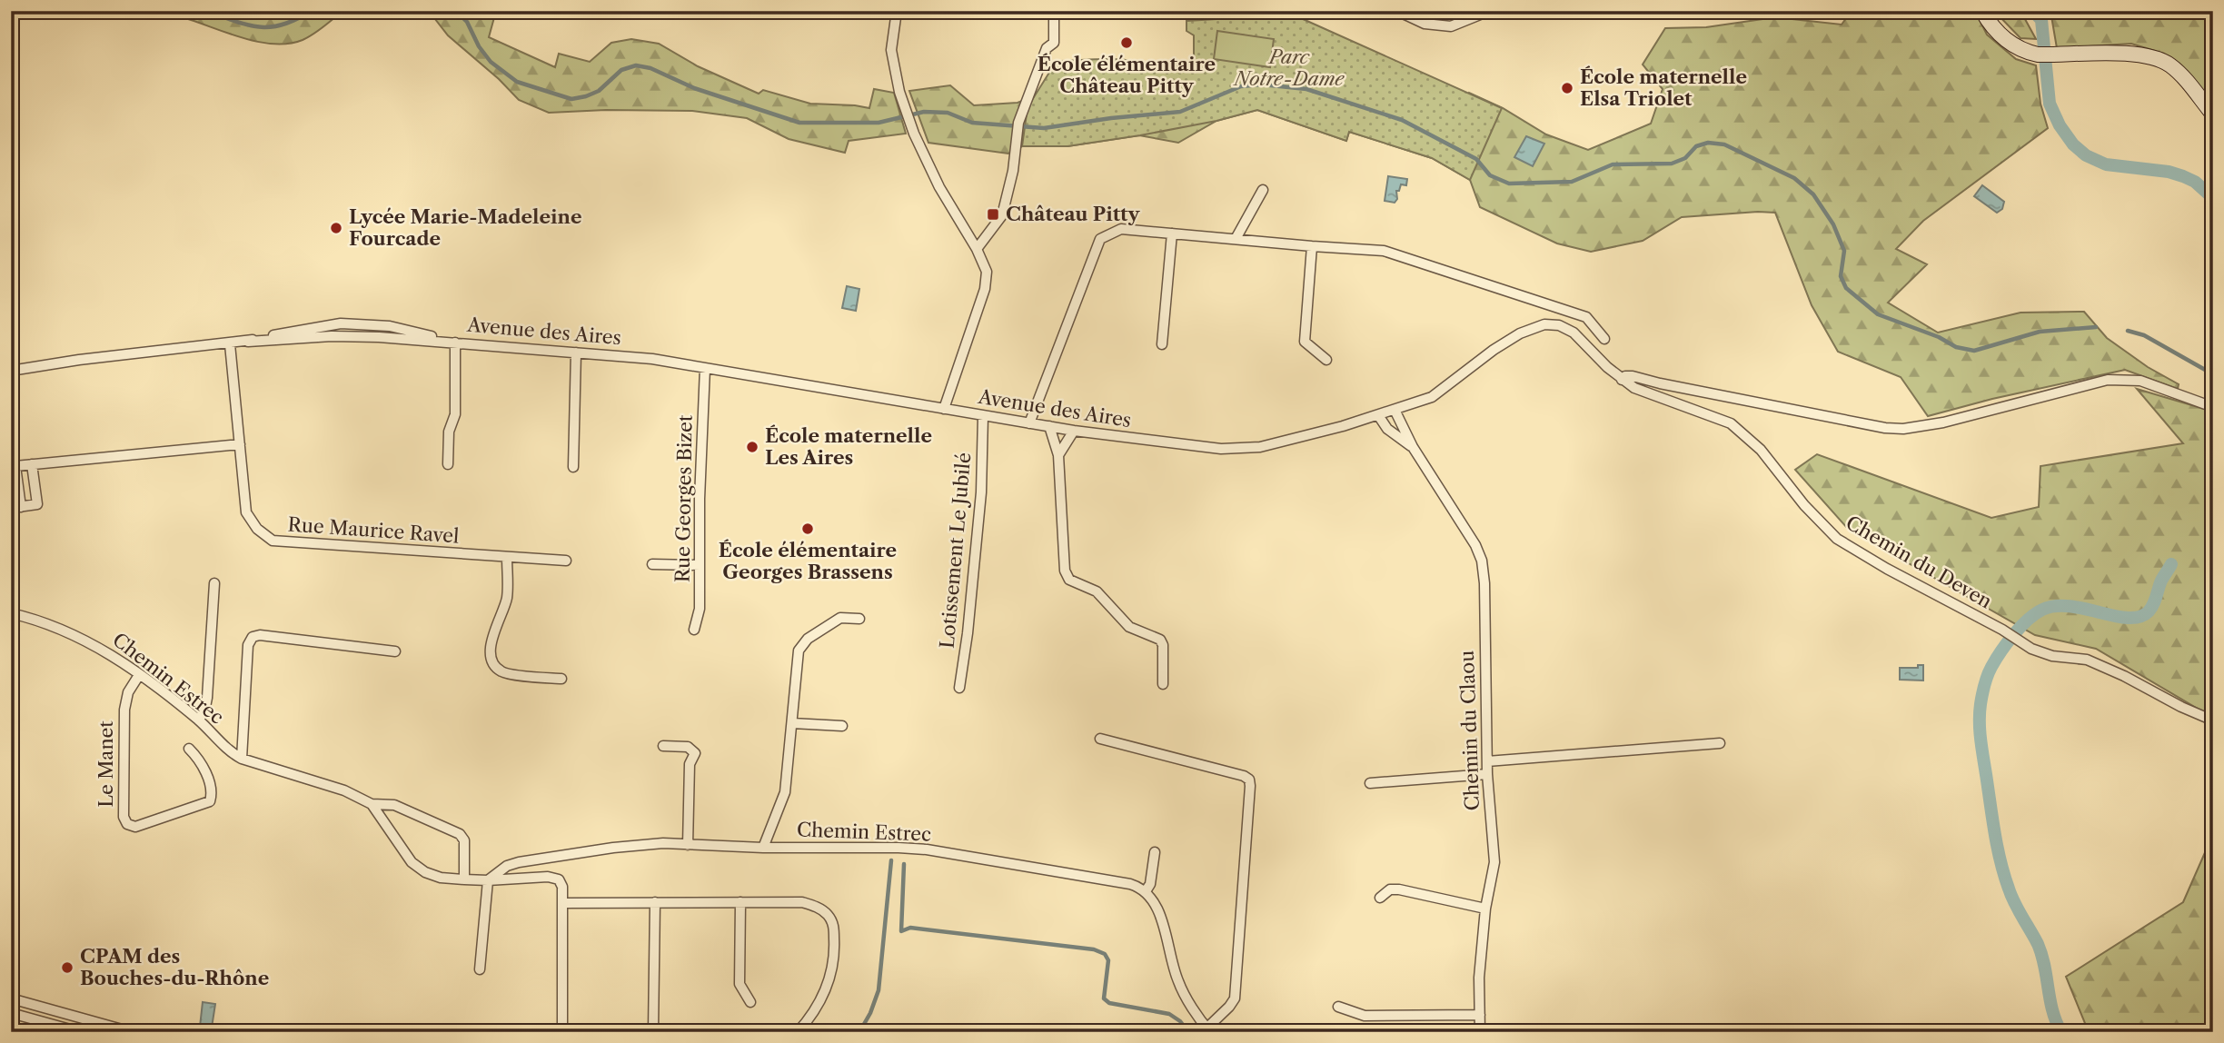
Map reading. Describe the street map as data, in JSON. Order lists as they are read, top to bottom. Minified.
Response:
{"streets":{"street":["Avenue des Aires","Rue Georges Bizet","Rue Maurice Ravel","Lotissement Le Jubilé","Chemin du Deven","Chemin Estrec","Chemin du Claou","Le Manet"]},"crossings":[["Avenue des Aires","Rue Georges Bizet"],["Avenue des Aires","Rue Maurice Ravel"],["Avenue des Aires","Lotissement Le Jubilé"],["Avenue des Aires","Chemin du Deven"],["Avenue des Aires","Chemin du Claou"],["Chemin Estrec","Le Manet"]],"parks":["Parc Notre-Dame"],"places":{"other":["École élémentaire Château Pitty","École maternelle Elsa Triolet","Lycée Marie-Madeleine Fourcade","École maternelle Les Aires","École élémentaire Georges Brassens","CPAM des Bouches-du-Rhône"],"transit":["Château Pitty"]}}
